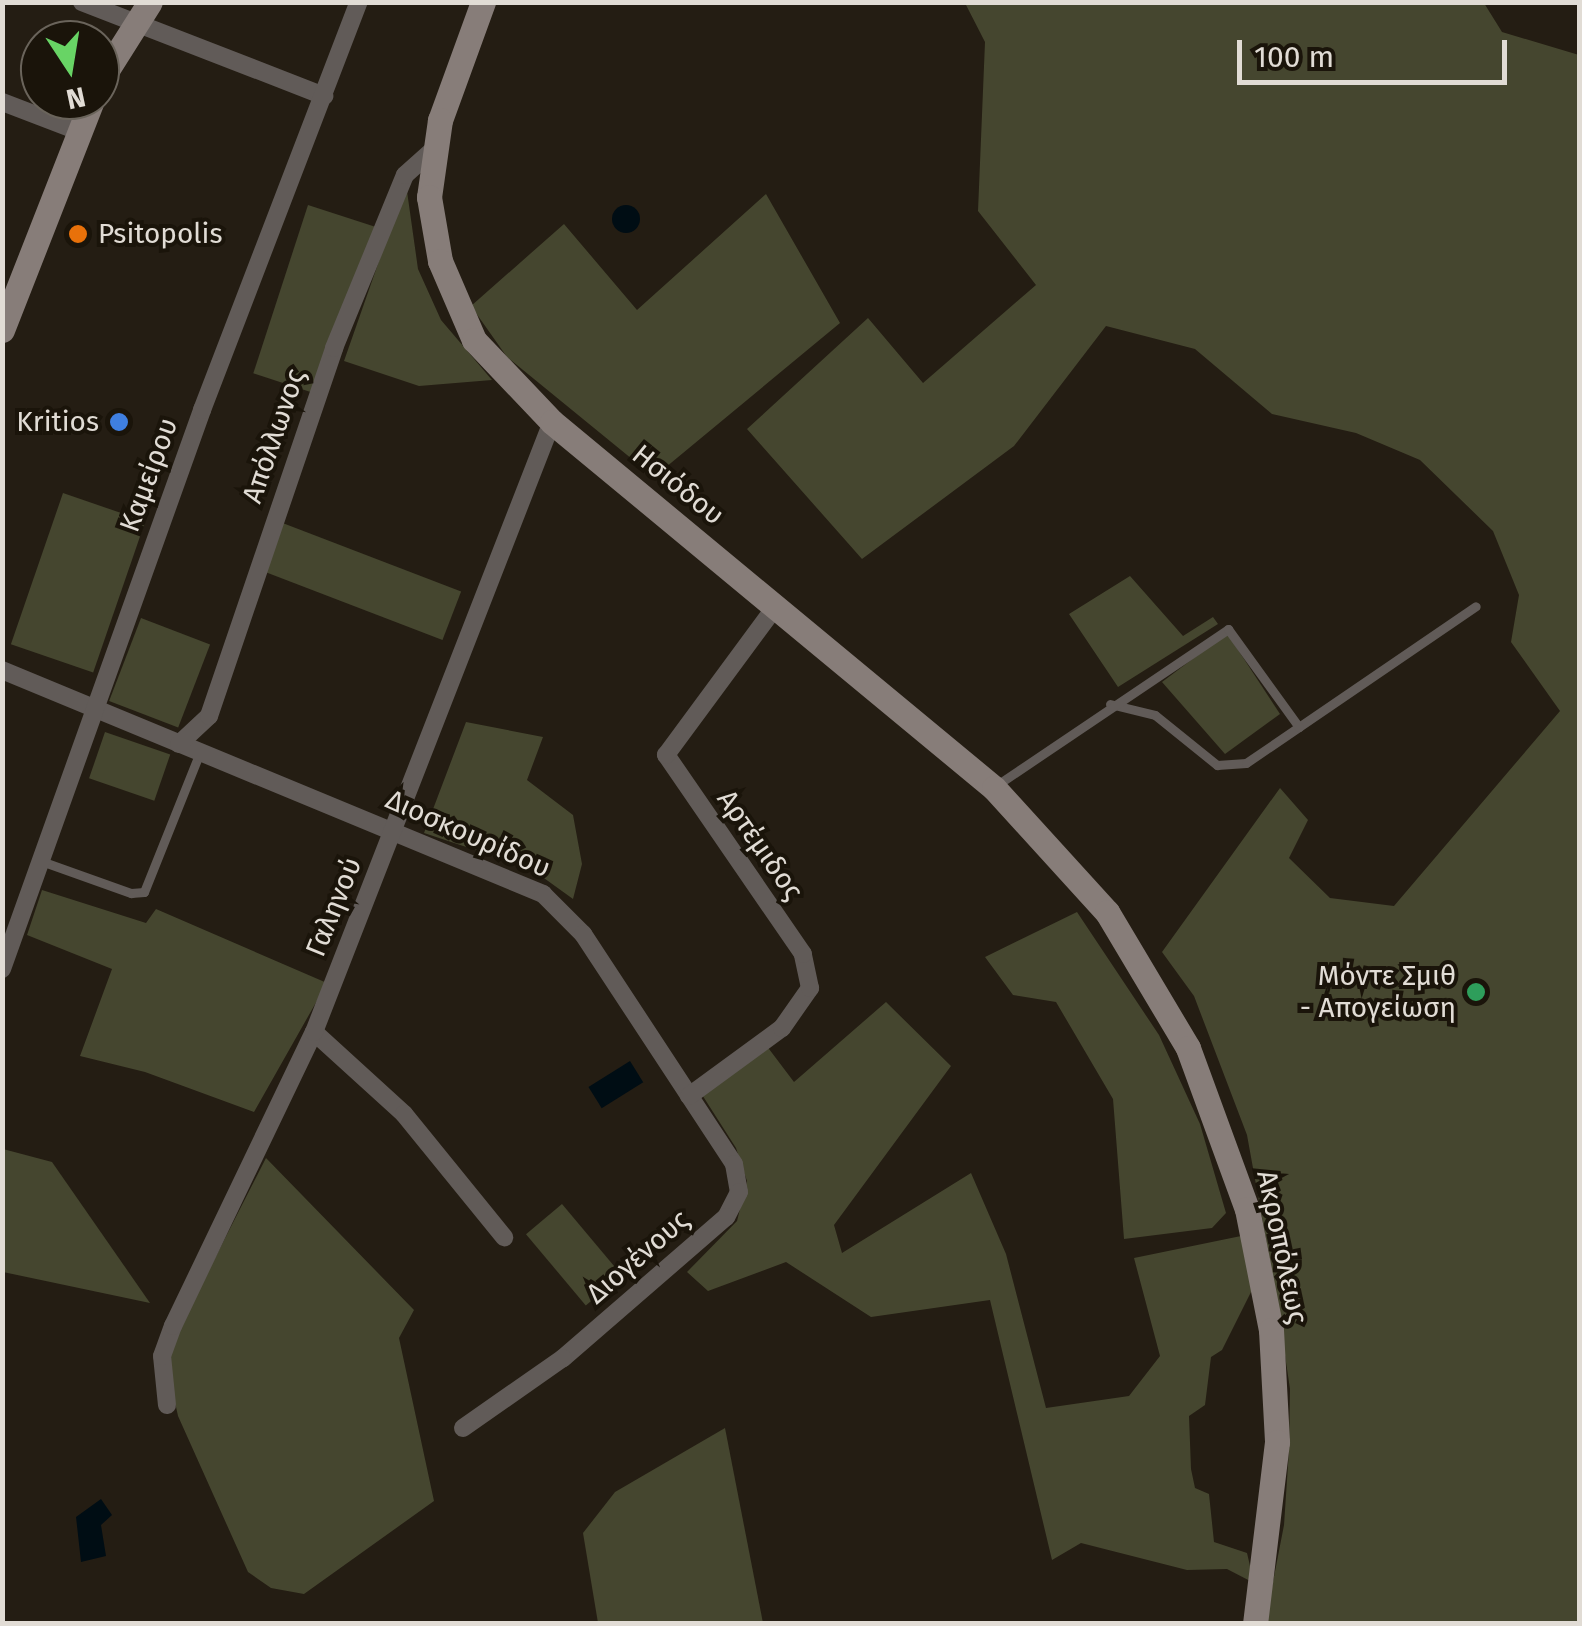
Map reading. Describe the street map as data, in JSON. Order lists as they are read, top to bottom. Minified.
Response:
{"streets":{"street":["Απόλλωνος","Καμείρου","Ησιόδου","Διοσκουρίδου","Αρτέμιδος","Γαληνού","Ακροπόλεως","Διογένους"]},"crossings":[["Απόλλωνος","Ησιόδου"],["Απόλλωνος","Διοσκουρίδου"],["Καμείρου","Διοσκουρίδου"],["Ησιόδου","Αρτέμιδος"],["Ησιόδου","Γαληνού"],["Ησιόδου","Ακροπόλεως"],["Διοσκουρίδου","Αρτέμιδος"],["Διοσκουρίδου","Γαληνού"],["Διοσκουρίδου","Διογένους"]],"places":["Psitopolis","Kritios","Μόντε Σμιθ - Απογείωση"],"scale_bar":"100 m","north":"bottom"}
